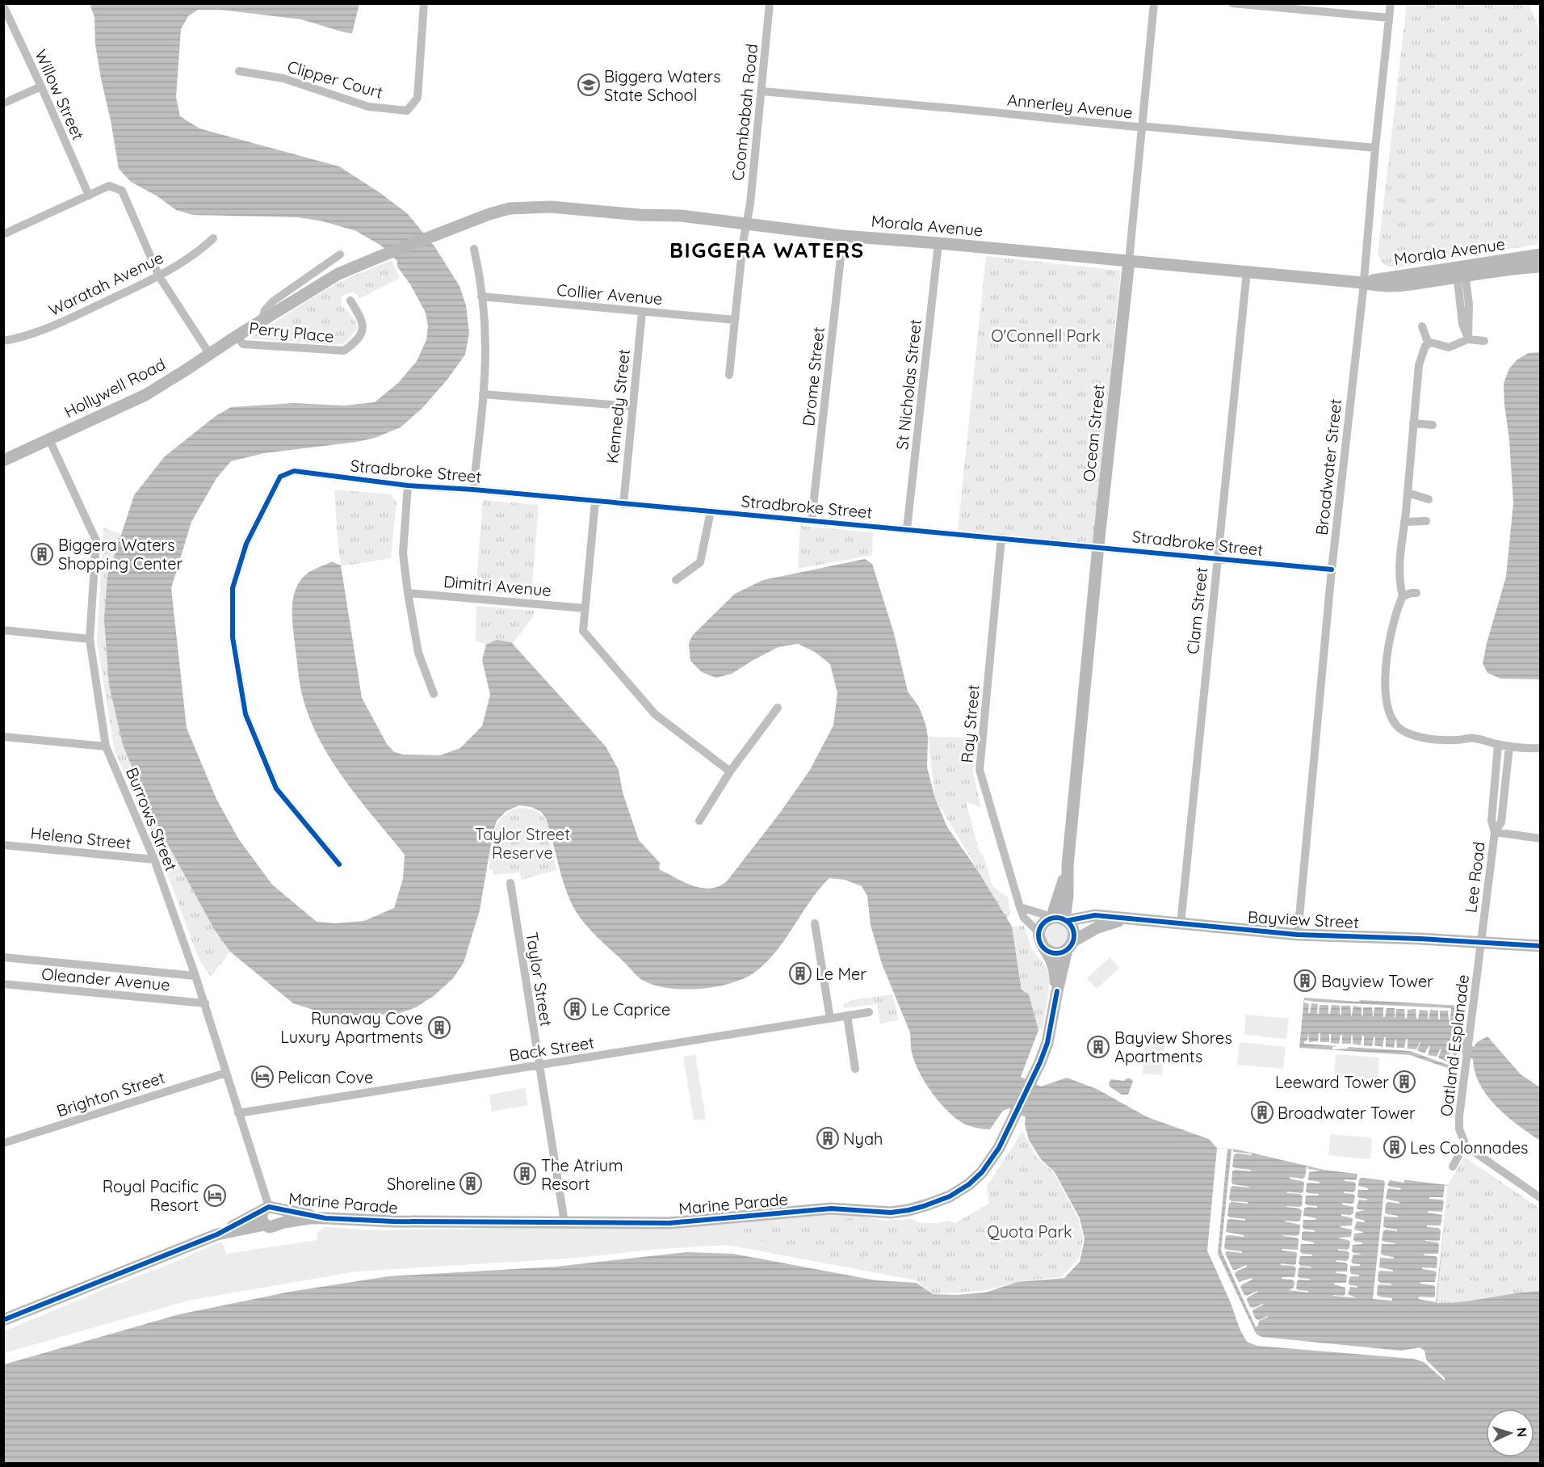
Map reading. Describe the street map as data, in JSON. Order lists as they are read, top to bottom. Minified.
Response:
{"streets":{"main road":["Morala Avenue","Hollywell Road","Ocean Street","Bayview Street","Marine Parade"],"street":["Clipper Court","Willow Street","Annerley Avenue","Coombabah Road","Waratah Avenue","Collier Avenue","Perry Place","Drome Street","St Nicholas Street","Kennedy Street","Broadwater Street","Stradbroke Street","Dimitri Avenue","Clam Street","Ray Street","Burrows Street","Helena Street","Lee Road","Oleander Avenue","Taylor Street","Oatland Esplanade","Back Street","Brighton Street"]},"crossings":[["Annerley Avenue","Coombabah Road"],["Annerley Avenue","Ocean Street"],["Annerley Avenue","Broadwater Street"],["Coombabah Road","Morala Avenue"],["Coombabah Road","Collier Avenue"],["Morala Avenue","Drome Street"],["Morala Avenue","St Nicholas Street"],["Morala Avenue","Hollywell Road"],["Morala Avenue","Ocean Street"],["Morala Avenue","Broadwater Street"],["Morala Avenue","Clam Street"],["Collier Avenue","Kennedy Street"],["Perry Place","Hollywell Road"],["Drome Street","Stradbroke Street"],["St Nicholas Street","Stradbroke Street"],["Hollywell Road","Burrows Street"],["Kennedy Street","Stradbroke Street"],["Ocean Street","Stradbroke Street"],["Ocean Street","Ray Street"],["Ocean Street","Bayview Street"],["Ocean Street","Marine Parade"],["Broadwater Street","Stradbroke Street"],["Broadwater Street","Bayview Street"],["Stradbroke Street","Clam Street"],["Stradbroke Street","Ray Street"],["Clam Street","Bayview Street"],["Ray Street","Bayview Street"],["Ray Street","Marine Parade"],["Burrows Street","Helena Street"],["Burrows Street","Oleander Avenue"],["Burrows Street","Back Street"],["Burrows Street","Brighton Street"],["Burrows Street","Marine Parade"],["Lee Road","Bayview Street"],["Lee Road","Oatland Esplanade"],["Bayview Street","Oatland Esplanade"],["Bayview Street","Marine Parade"],["Taylor Street","Back Street"],["Taylor Street","Marine Parade"]],"districts":["BIGGERA WATERS"],"parks":["O'Connell Park","Taylor Street Reserve","Quota Park"],"places":{"school or university":["Biggera Waters State School"],"building":["Biggera Waters Shopping Center","Le Mer","Bayview Tower","Le Caprice","Runaway Cove Luxury Apartments","Bayview Shores Apartments","Leeward Tower","Broadwater Tower","Nyah","Les Colonnades","The Atrium Resort","Shoreline"],"hotel":["Pelican Cove","Royal Pacific Resort"]},"north":"right"}
